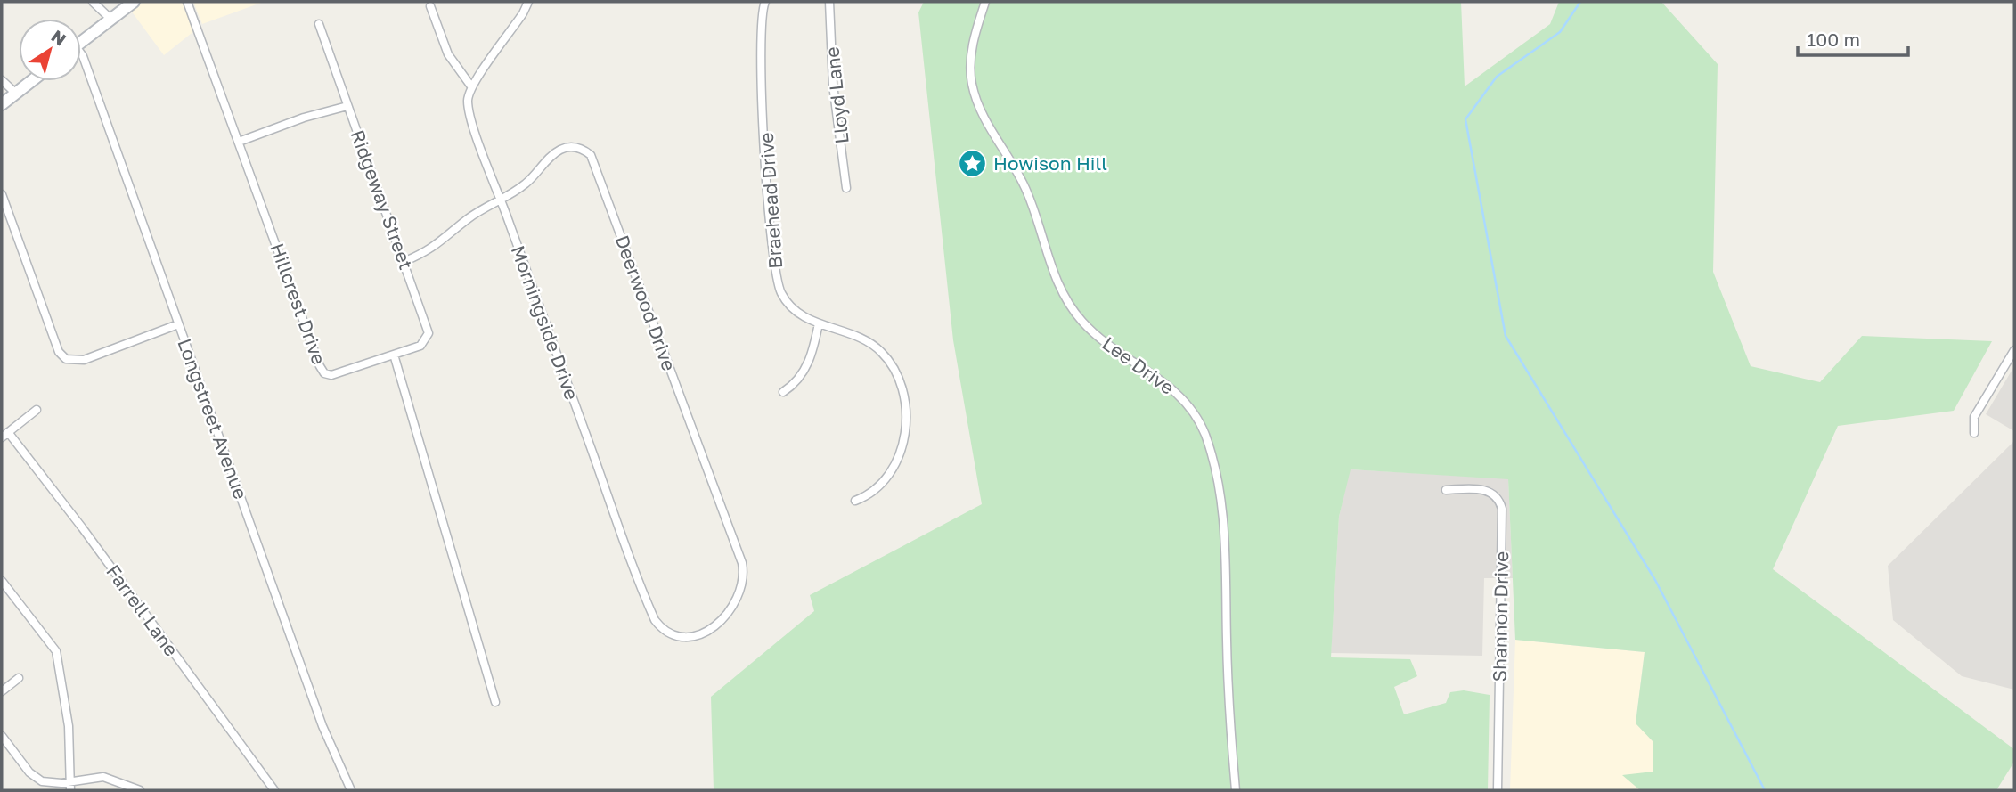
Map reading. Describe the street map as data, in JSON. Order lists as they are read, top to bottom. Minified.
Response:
{"streets":{"street":["Lloyd Lane","Ridgeway Street","Braehead Drive","Deerwood Drive","Hillcrest Drive","Morningside Drive","Lee Drive","Longstreet Avenue","Farrell Lane","Shannon Drive"]},"crossings":[["Ridgeway Street","Deerwood Drive"],["Ridgeway Street","Hillcrest Drive"],["Deerwood Drive","Morningside Drive"]],"places":{"place":["Howison Hill"]},"scale_bar":"100 m","north":"top right"}
